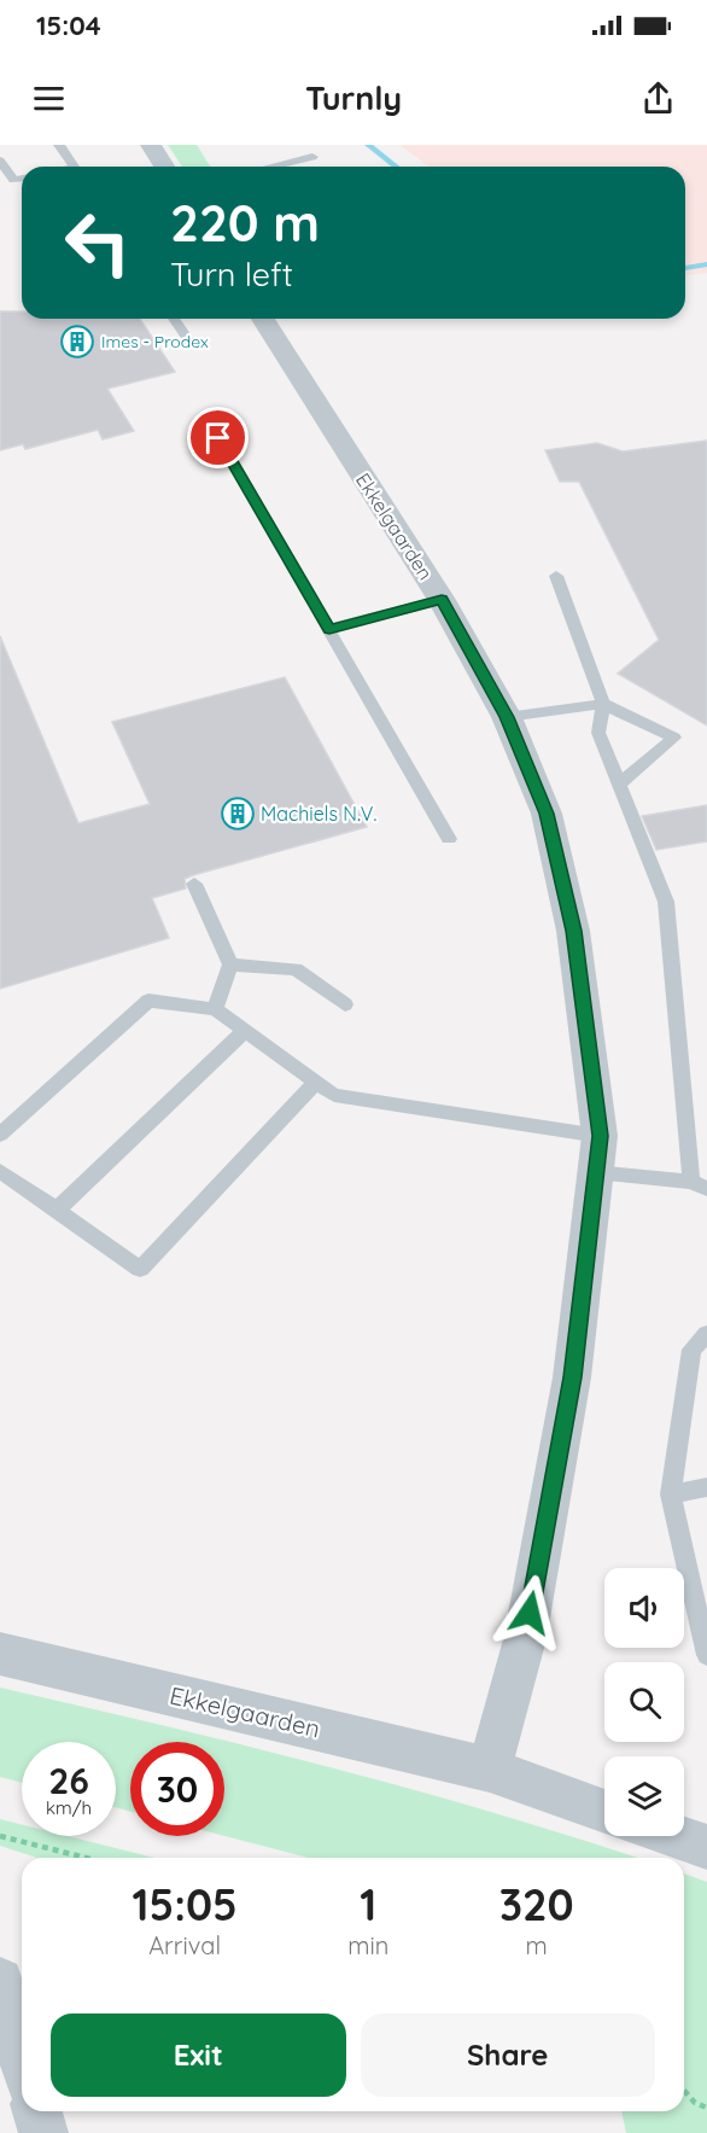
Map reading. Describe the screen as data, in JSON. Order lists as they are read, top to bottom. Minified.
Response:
{"streets":{"street":["Ekkelgaarden"]},"places":{"building":["Imes - Prodex","Machiels N.V."]},"page":{"status":"15:04","header":"Turnly","turn":["220 m","Turn left"],"speed":"26 km/h","limit":"30","eta":["15:05","Arrival","1","min","320","m"],"buttons":["Exit","Share"]}}
